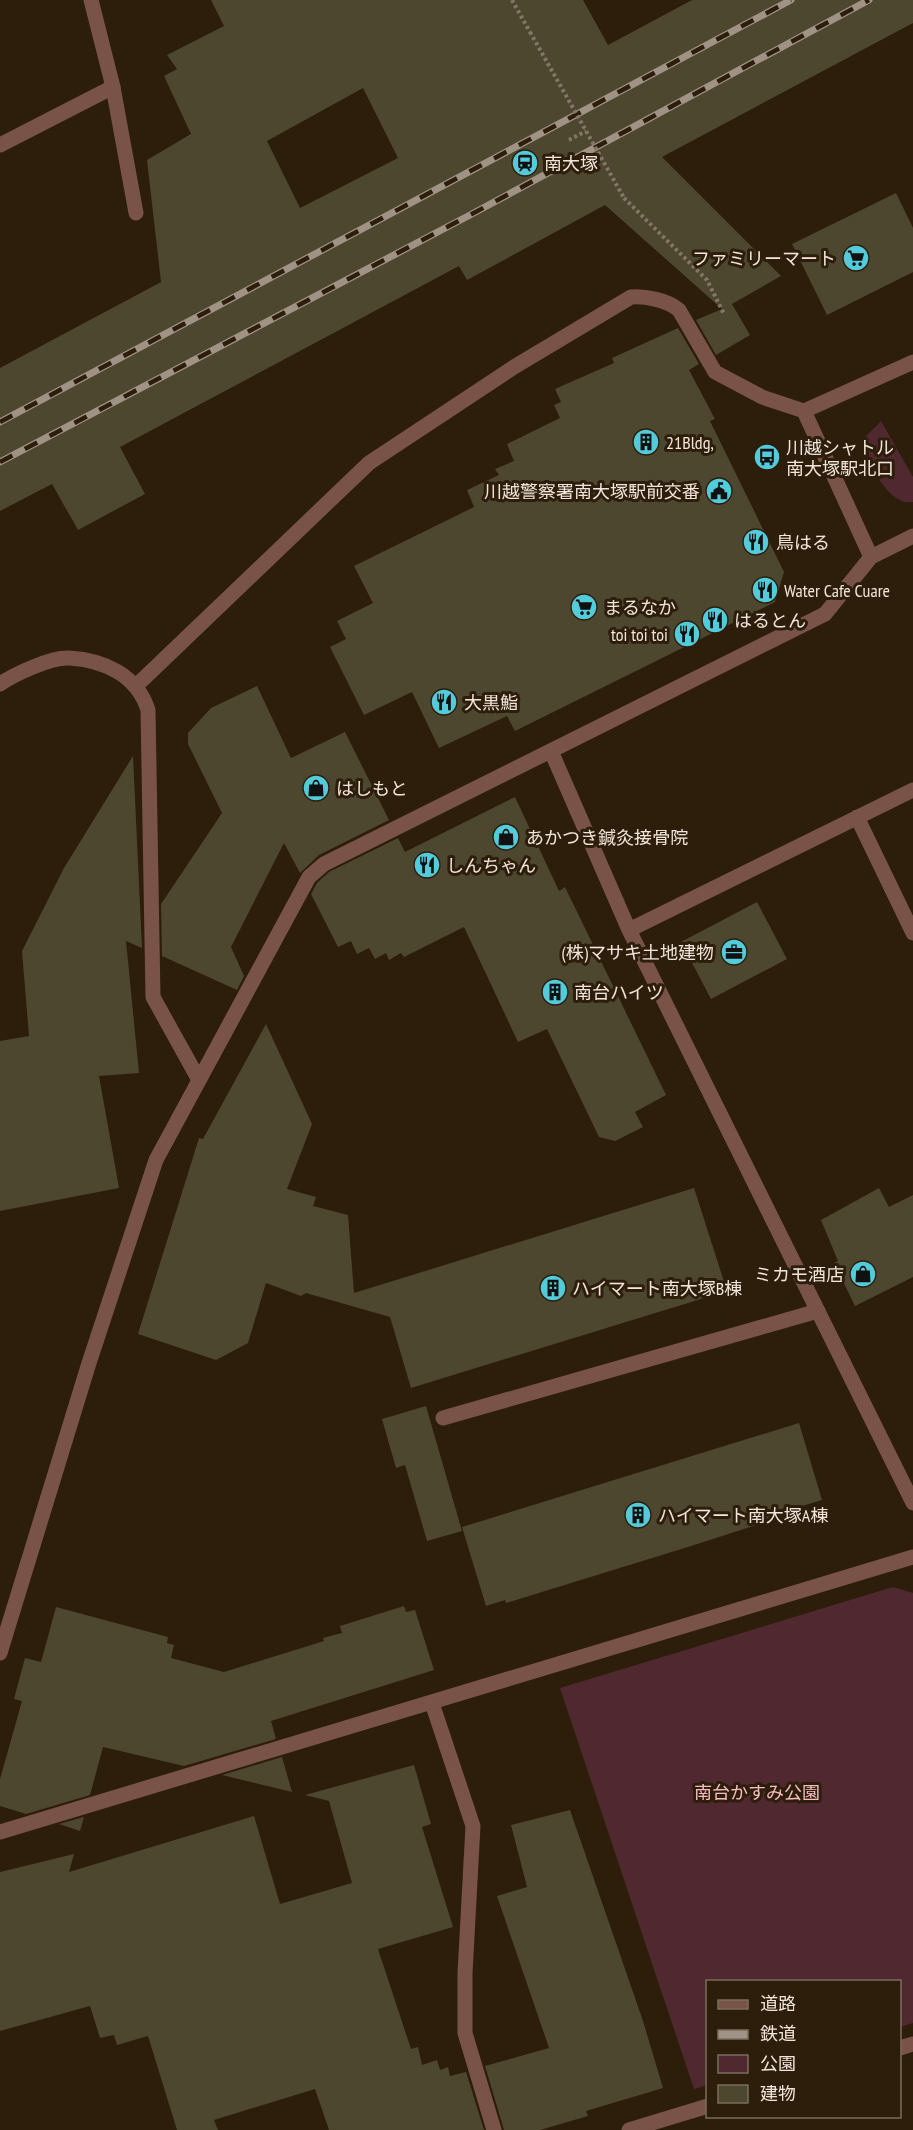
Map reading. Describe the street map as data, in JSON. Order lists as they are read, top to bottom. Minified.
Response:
{"parks":["南台かすみ公園"],"places":{"station":["南大塚"],"supermarket":["ファミリーマート","まるなか"],"building":["21Bldg,","南台ハイツ","ハイマート南大塚B棟","ハイマート南大塚A棟"],"bus stop":["川越シャトル 南大塚駅北口"],"public building":["川越警察署南大塚駅前交番"],"restaurant":["鳥はる","Water Cafe Cuare","はるとん","toi toi toi","大黒鮨","しんちゃん"],"shop":["はしもと","あかつき鍼灸接骨院","ミカモ酒店"],"office":["(株)マサキ土地建物"]},"legend":["道路","鉄道","公園","建物"]}
